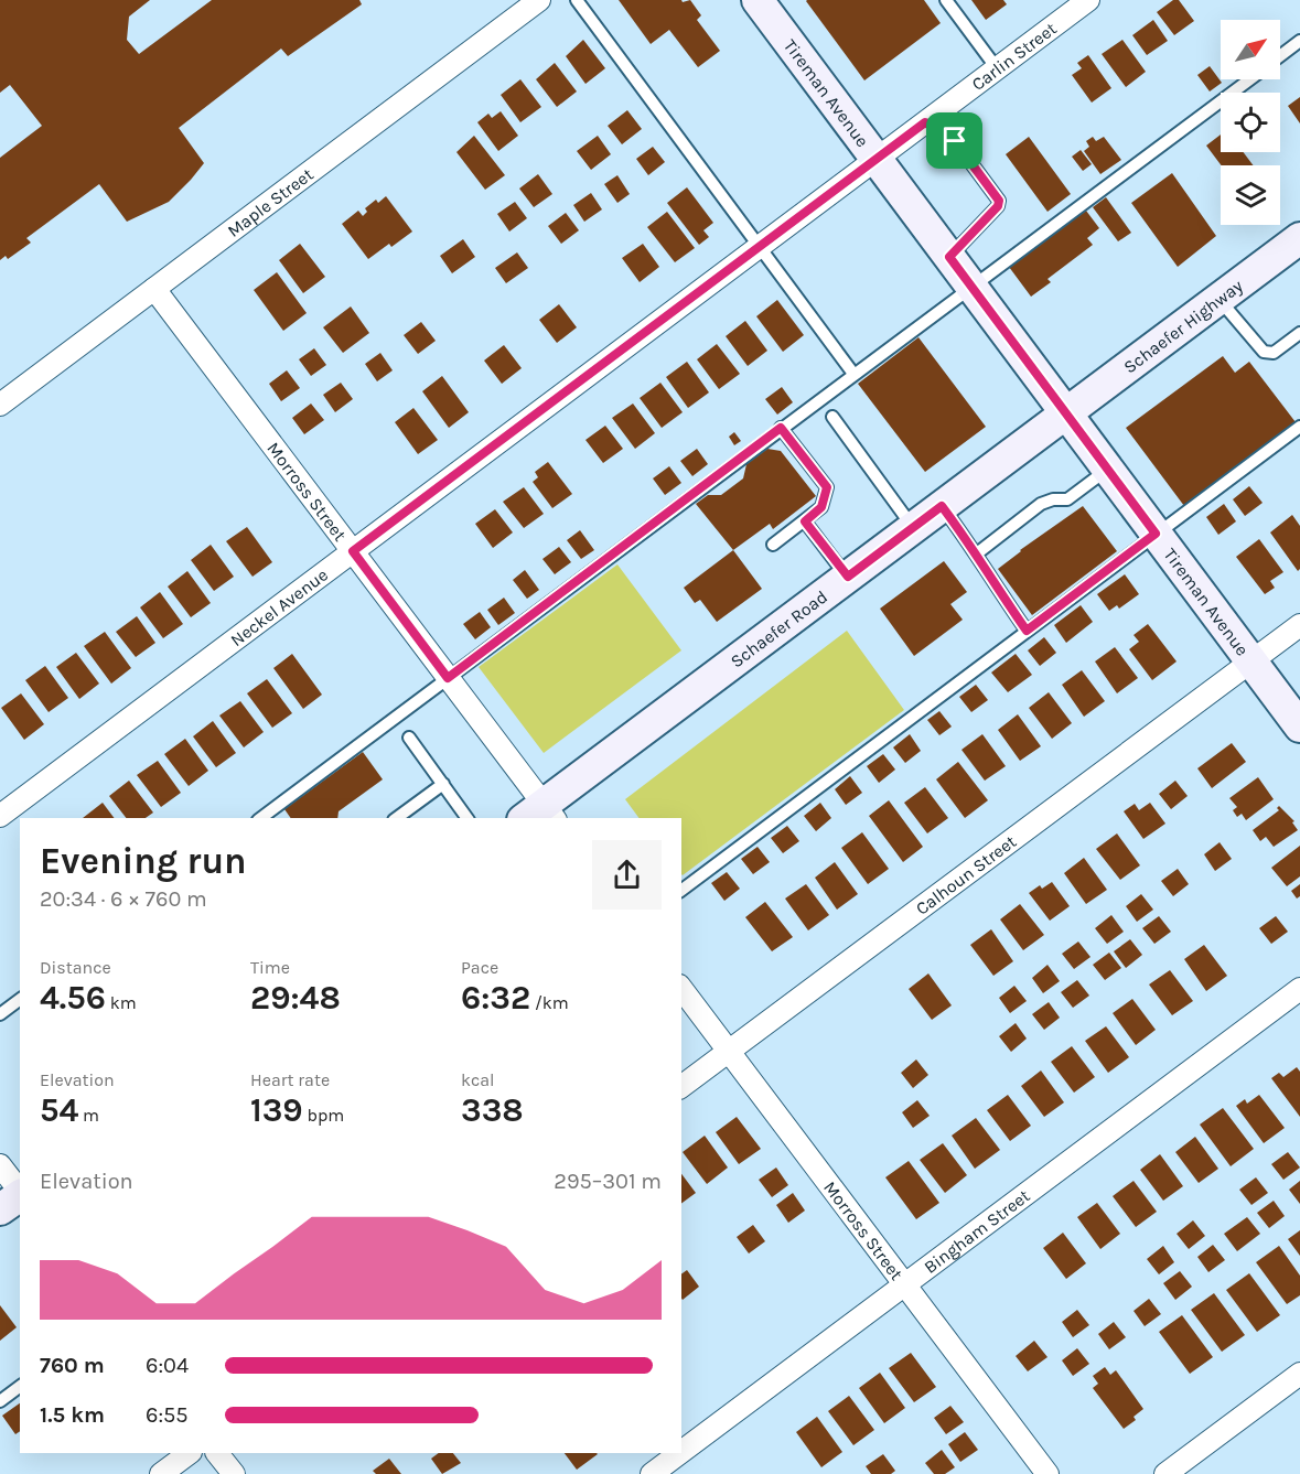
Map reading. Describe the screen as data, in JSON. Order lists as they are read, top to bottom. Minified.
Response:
{"streets":{"main road":["Tireman Avenue","Schaefer Highway","Schaefer Road"],"street":["Carlin Street","Maple Street","Morross Street","Neckel Avenue","Calhoun Street","Bingham Street"]},"crossings":[["Carlin Street","Tireman Avenue"],["Carlin Street","Neckel Avenue"],["Tireman Avenue","Schaefer Highway"],["Tireman Avenue","Neckel Avenue"],["Tireman Avenue","Schaefer Road"],["Tireman Avenue","Calhoun Street"],["Maple Street","Morross Street"],["Schaefer Highway","Schaefer Road"],["Morross Street","Neckel Avenue"],["Morross Street","Schaefer Road"],["Morross Street","Calhoun Street"],["Morross Street","Bingham Street"]],"north":"top right","page":{"heading":["Evening run","20:34 · 6 × 760 m"],"stats":[["Distance","4.56 km"],["Time","29:48"],["Pace","6:32 /km"],["Elevation","54 m"],["Heart rate","139 bpm"],["kcal","338"]],"chart":["Elevation","295–301 m"],"list":[{"name":"760 m","note":"6:04"},{"name":"1.5 km","note":"6:55"}]}}
